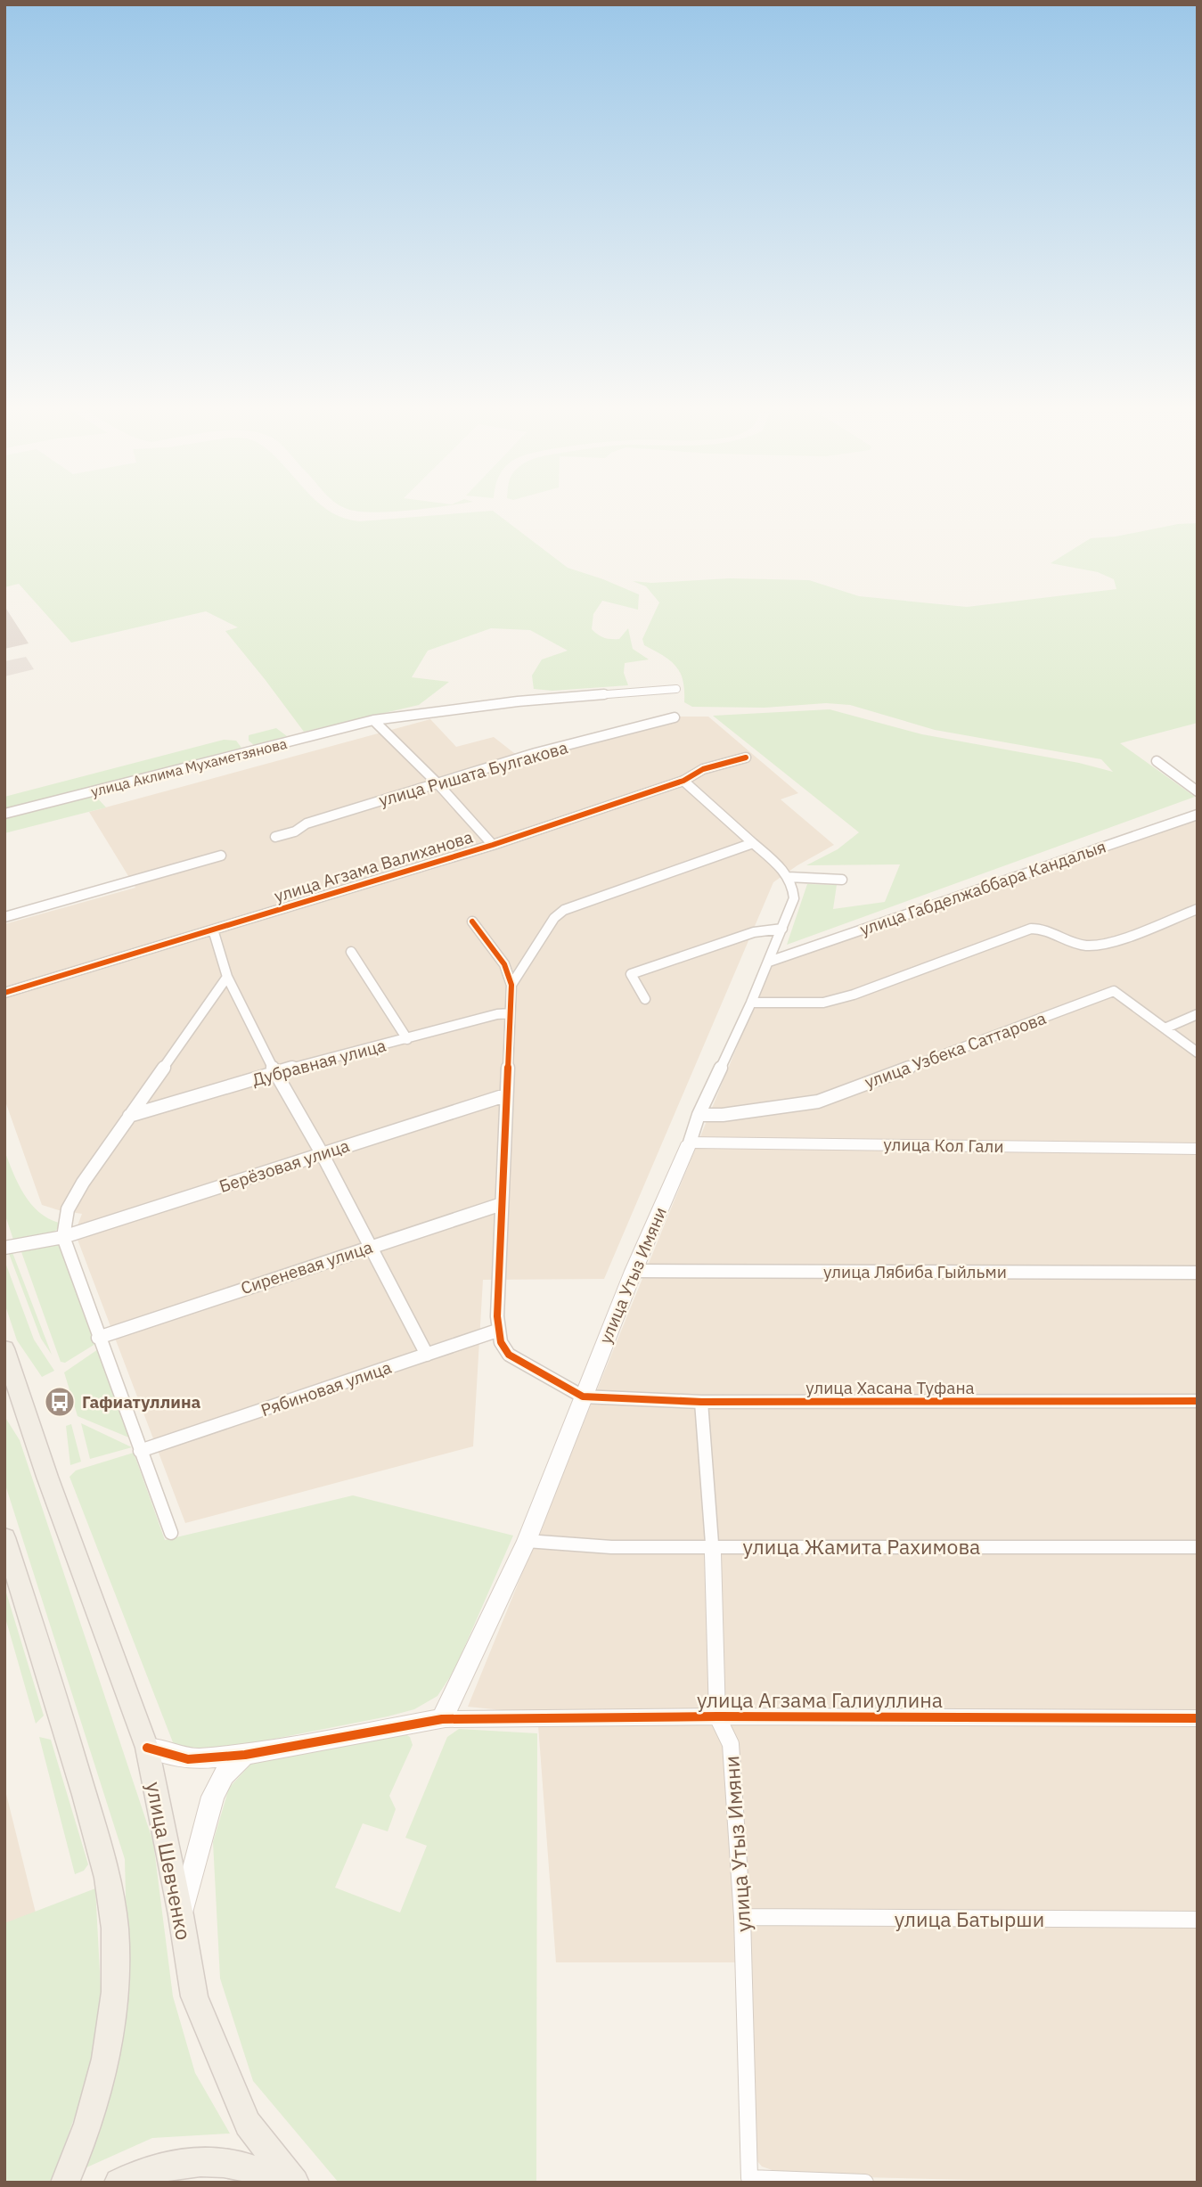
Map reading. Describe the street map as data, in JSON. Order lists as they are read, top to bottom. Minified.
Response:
{"streets":{"main road":["улица Шевченко"],"street":["улица Аклима Мухаметзянова","улица Ришата Булгакова","улица Агзама Валиханова","улица Габделжаббара Кандалыя","улица Узбека Саттарова","Дубравная улица","улица Кол Гали","Берёзовая улица","Сиреневая улица","улица Лябиба Гыйльми","улица Утыз Имяни","улица Хасана Туфана","Рябиновая улица","улица Жамита Рахимова","улица Агзама Галиуллина","улица Батырши"]},"crossings":[["улица Габделжаббара Кандалыя","улица Утыз Имяни"],["улица Узбека Саттарова","улица Утыз Имяни"],["улица Кол Гали","улица Утыз Имяни"],["улица Лябиба Гыйльми","улица Утыз Имяни"],["улица Утыз Имяни","улица Хасана Туфана"],["улица Утыз Имяни","улица Жамита Рахимова"],["улица Утыз Имяни","улица Агзама Галиуллина"],["улица Утыз Имяни","улица Батырши"]],"places":{"bus stop":["Гафиатуллина"]}}
